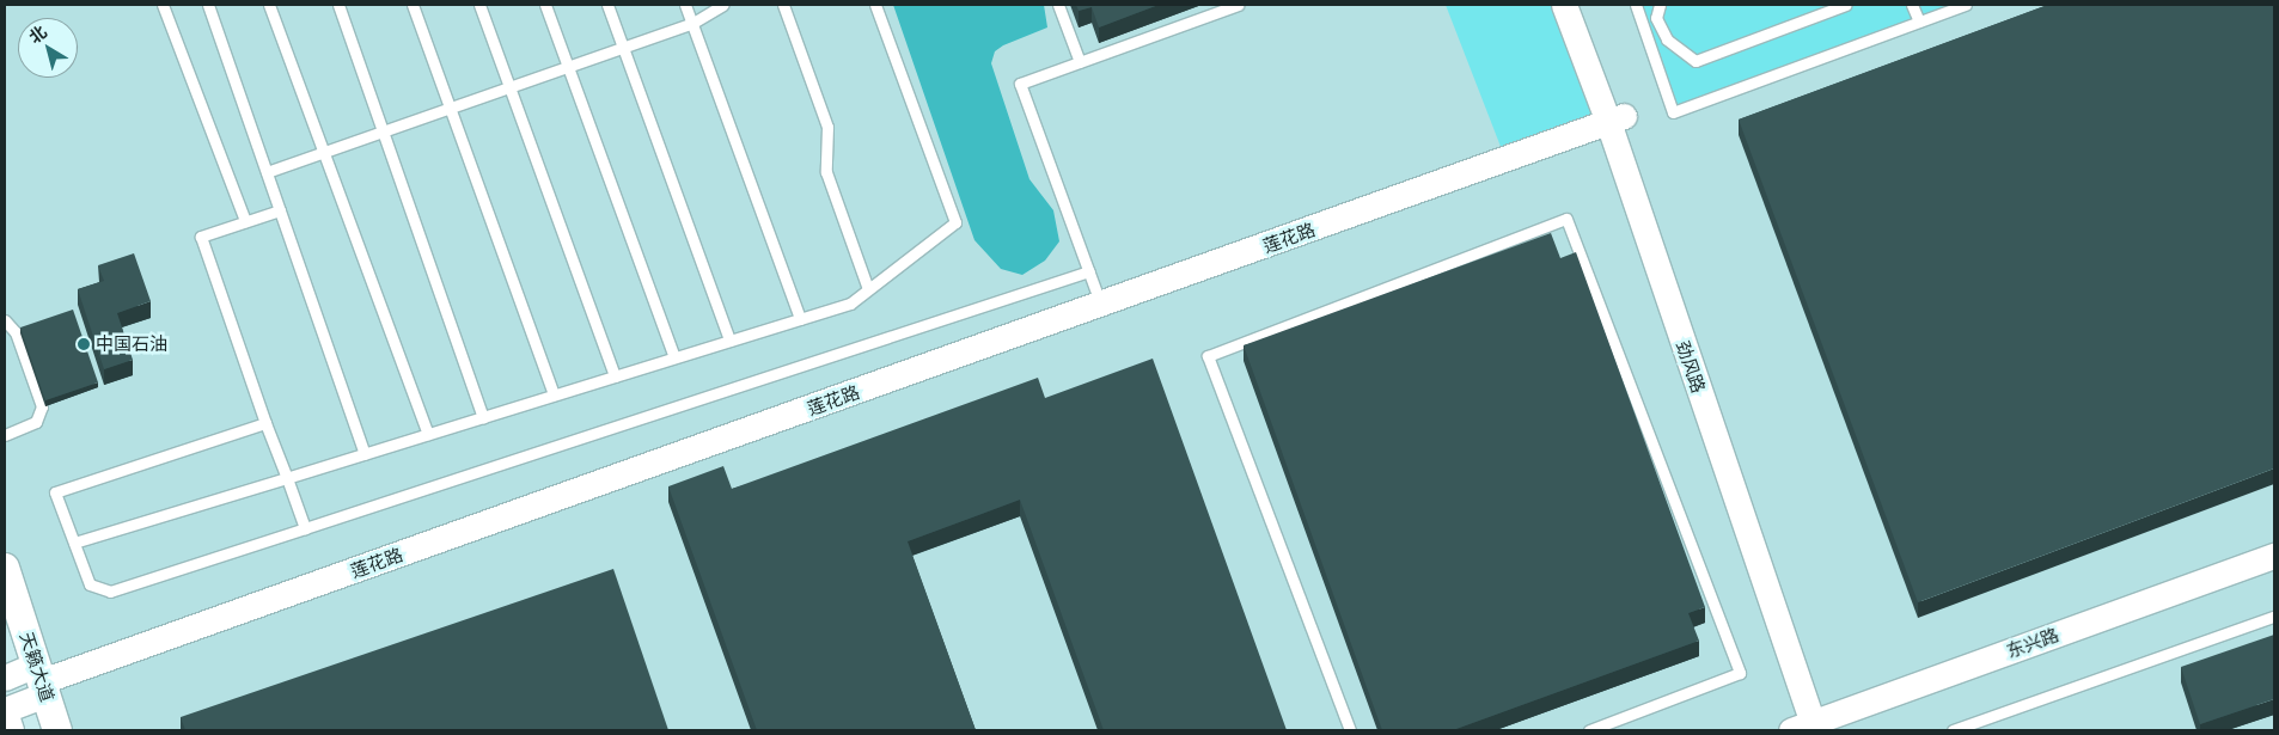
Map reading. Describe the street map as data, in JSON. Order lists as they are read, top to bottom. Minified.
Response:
{"streets":{"main road":["天籁大道"],"street":["莲花路","劲风路","东兴路"]},"crossings":[["莲花路","劲风路"],["莲花路","天籁大道"],["劲风路","东兴路"]],"places":["中国石油"],"north":"top left"}
